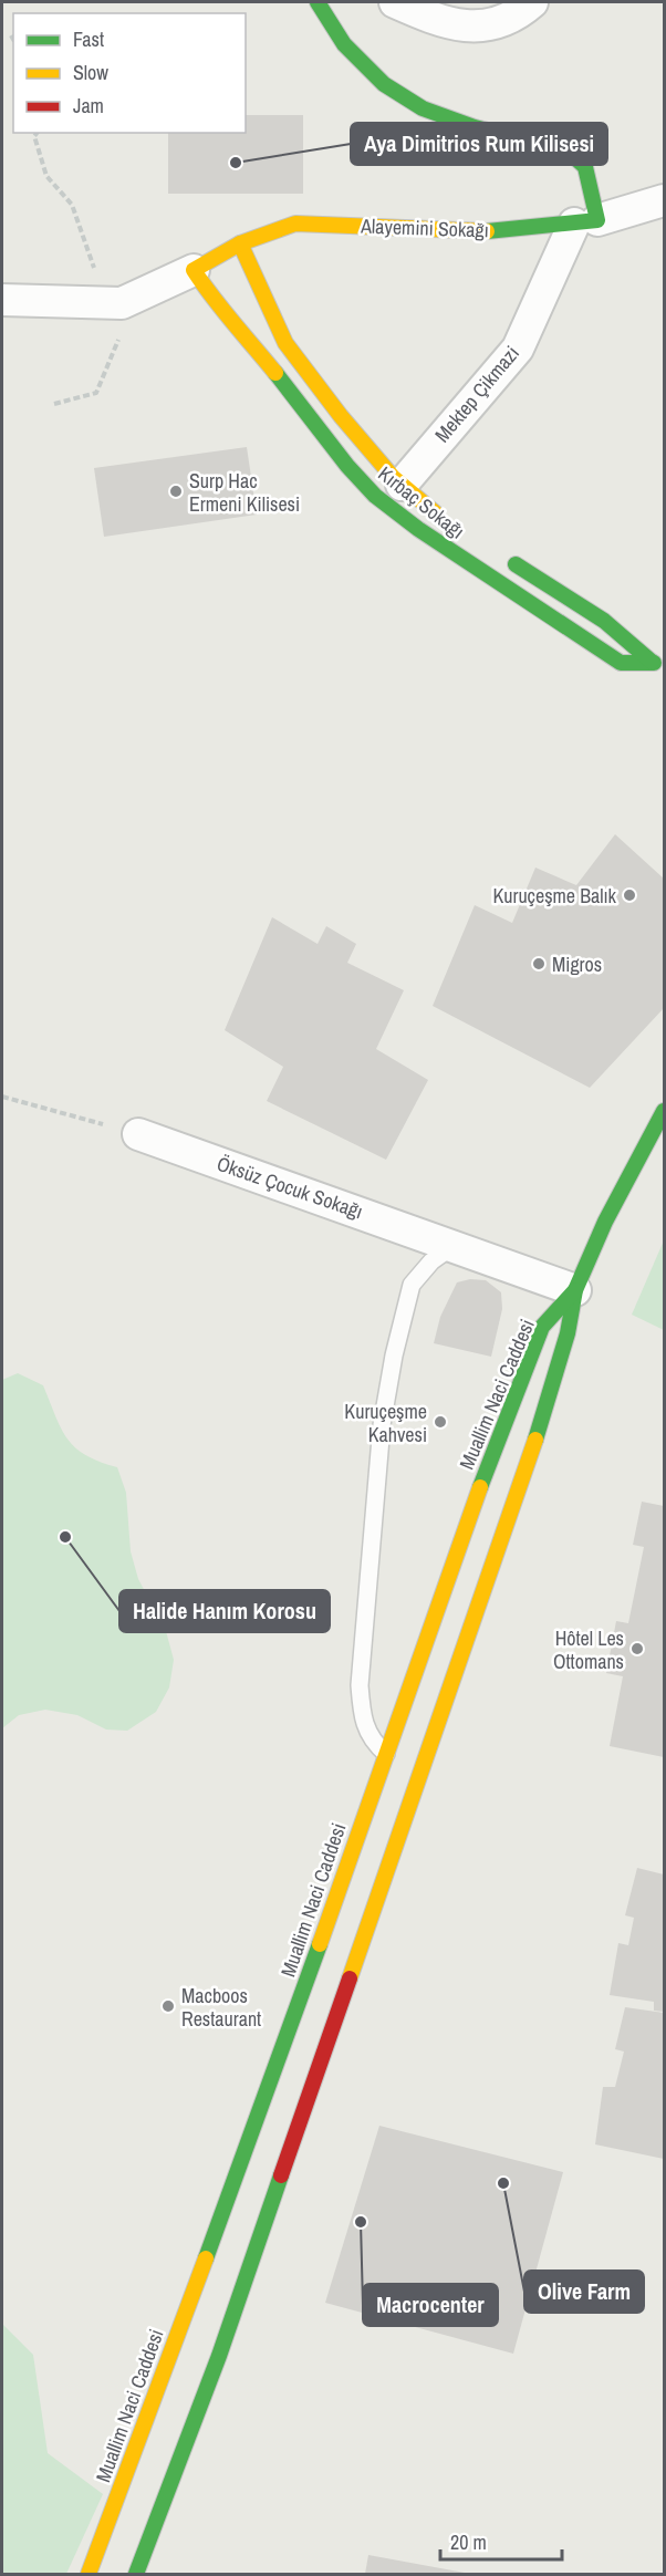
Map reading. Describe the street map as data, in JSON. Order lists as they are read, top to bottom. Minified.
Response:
{"streets":{"main road":["Alayemini Sokağı","Kırbaç Sokağı","Muallim Naci Caddesi"],"street":["Mektep Çikmazi","Öksüz Çocuk Sokağı"]},"crossings":[["Alayemini Sokağı","Mektep Çikmazi"],["Alayemini Sokağı","Kırbaç Sokağı"],["Mektep Çikmazi","Kırbaç Sokağı"],["Öksüz Çocuk Sokağı","Muallim Naci Caddesi"]],"places":["Aya Dimitrios Rum Kilisesi","Surp Hac Ermeni Kilisesi","Kuruçeşme Balık","Migros","Kuruçeşme Kahvesi","Halide Hanım Korosu","Hôtel Les Ottomans","Macboos Restaurant","Olive Farm","Macrocenter"],"legend":["Fast","Slow","Jam"],"scale_bar":"20 m"}
